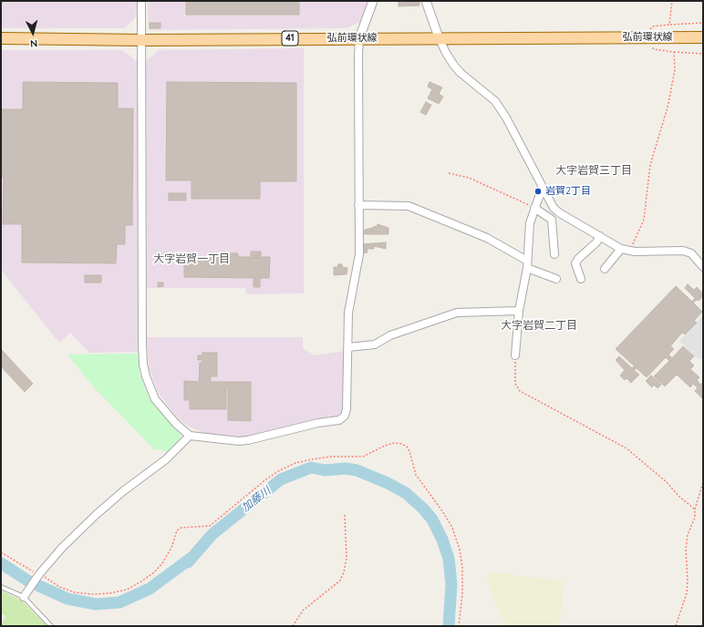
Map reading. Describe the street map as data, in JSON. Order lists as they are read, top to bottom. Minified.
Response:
{"streets":{"main road":["弘前環状線","41"]},"districts":["大字岩賀三丁目","大字岩賀一丁目","大字岩賀二丁目"],"water":["加藤川"],"places":["岩賀2丁目"],"north":"bottom"}
